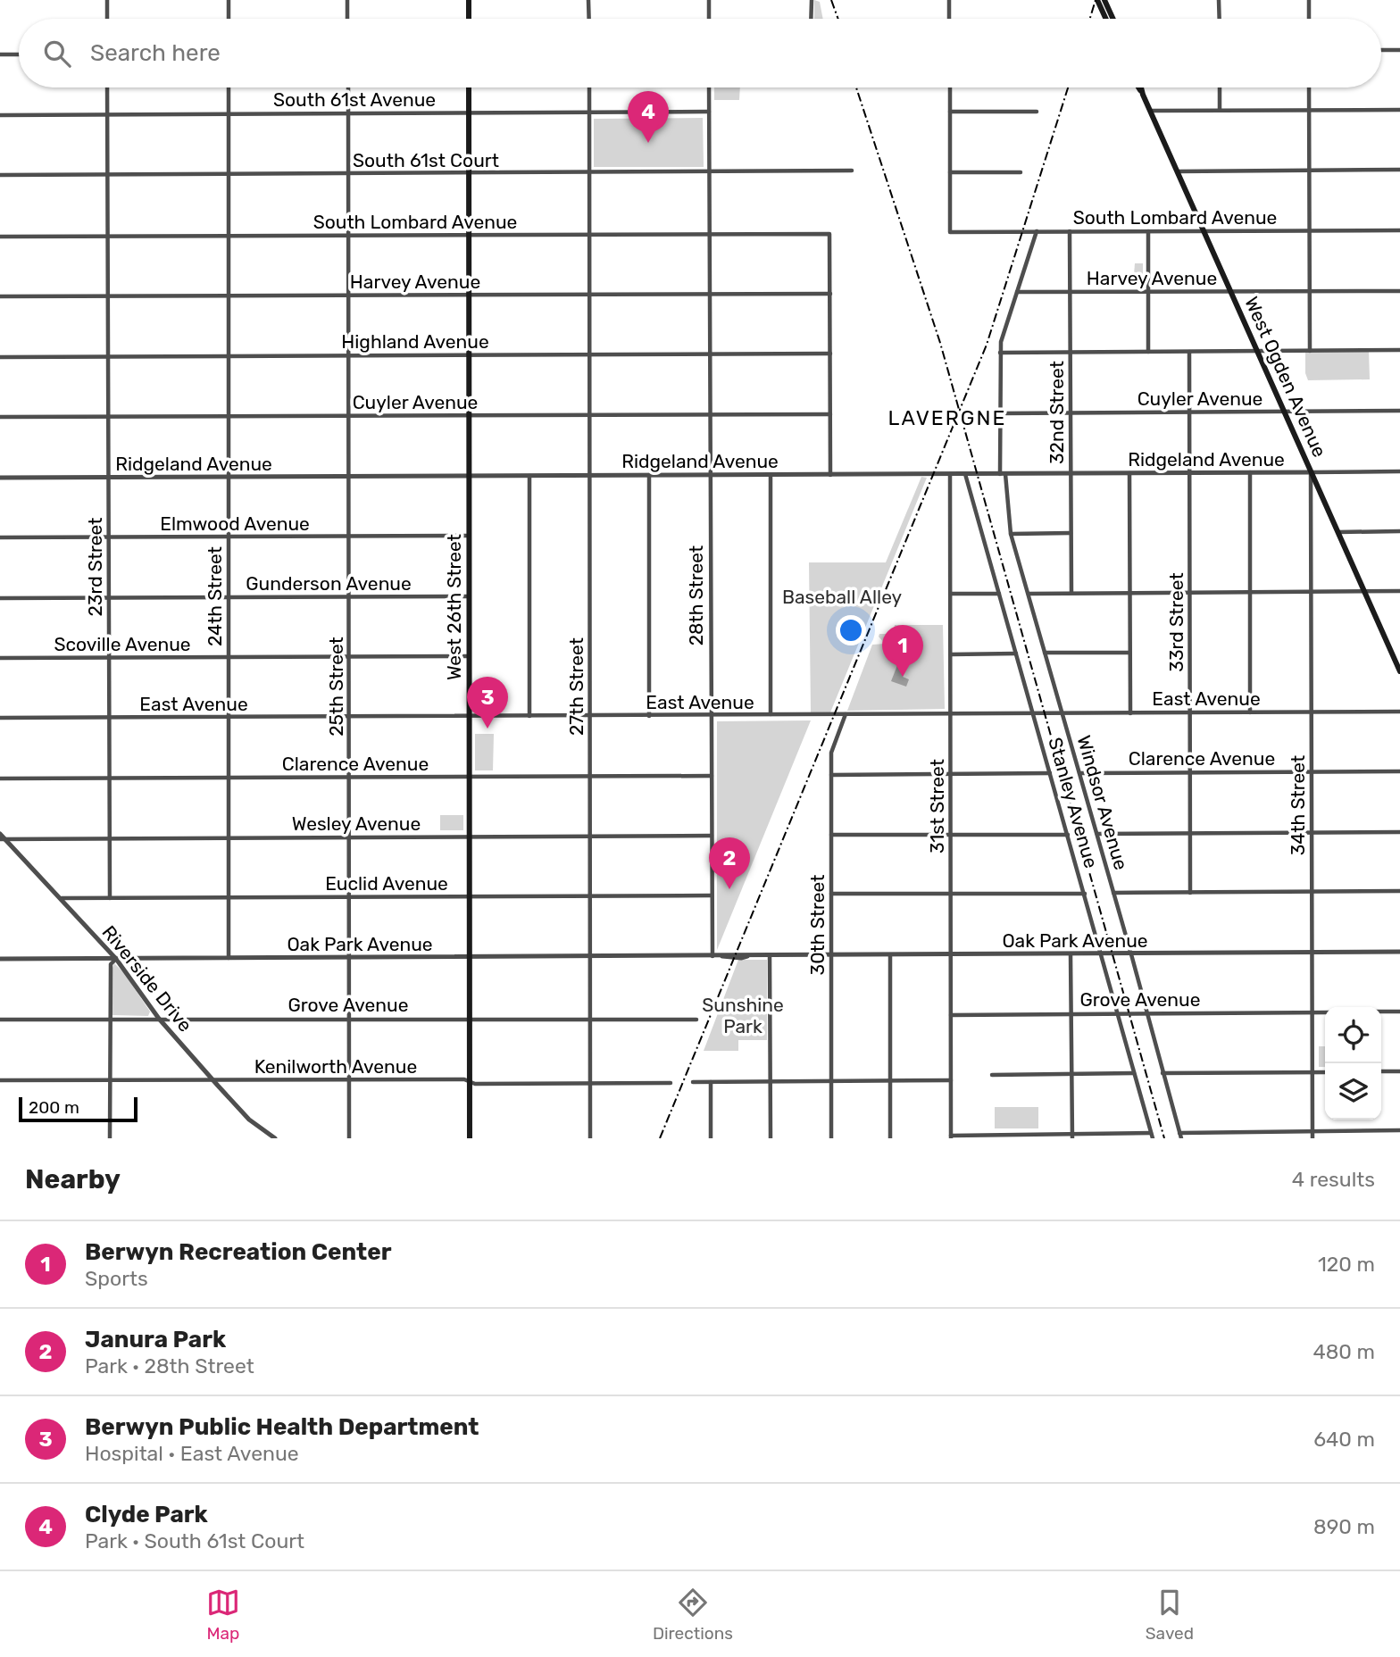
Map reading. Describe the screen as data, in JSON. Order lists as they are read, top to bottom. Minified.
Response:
{"streets":{"main road":["West Ogden Avenue","West 26th Street"],"street":["South 61st Avenue","South 61st Court","South Lombard Avenue","Harvey Avenue","Highland Avenue","Cuyler Avenue","32nd Street","Ridgeland Avenue","Elmwood Avenue","23rd Street","Gunderson Avenue","28th Street","24th Street","33rd Street","Scoville Avenue","25th Street","27th Street","East Avenue","Clarence Avenue","Stanley Avenue","Windsor Avenue","34th Street","31st Street","Wesley Avenue","Euclid Avenue","30th Street","Oak Park Avenue","Riverside Drive","Grove Avenue","Kenilworth Avenue"]},"crossings":[["South 61st Avenue","23rd Street"],["South 61st Avenue","28th Street"],["South 61st Avenue","24th Street"],["South 61st Avenue","West 26th Street"],["South 61st Avenue","25th Street"],["South 61st Avenue","27th Street"],["South 61st Court","23rd Street"],["South 61st Court","28th Street"],["South 61st Court","24th Street"],["South 61st Court","West 26th Street"],["South 61st Court","25th Street"],["South 61st Court","27th Street"],["South Lombard Avenue","Harvey Avenue"],["South Lombard Avenue","West Ogden Avenue"],["South Lombard Avenue","32nd Street"],["South Lombard Avenue","23rd Street"],["South Lombard Avenue","28th Street"],["South Lombard Avenue","24th Street"],["South Lombard Avenue","West 26th Street"],["South Lombard Avenue","25th Street"],["South Lombard Avenue","27th Street"],["South Lombard Avenue","Windsor Avenue"],["Harvey Avenue","West Ogden Avenue"],["Harvey Avenue","32nd Street"],["Harvey Avenue","23rd Street"],["Harvey Avenue","28th Street"],["Harvey Avenue","24th Street"],["Harvey Avenue","West 26th Street"],["Harvey Avenue","25th Street"],["Harvey Avenue","27th Street"],["Harvey Avenue","Windsor Avenue"],["Highland Avenue","23rd Street"],["Highland Avenue","28th Street"],["Highland Avenue","24th Street"],["Highland Avenue","West 26th Street"],["Highland Avenue","25th Street"],["Highland Avenue","27th Street"],["West Ogden Avenue","Cuyler Avenue"],["West Ogden Avenue","Ridgeland Avenue"],["West Ogden Avenue","34th Street"],["Cuyler Avenue","32nd Street"],["Cuyler Avenue","23rd Street"],["Cuyler Avenue","28th Street"],["Cuyler Avenue","24th Street"],["Cuyler Avenue","West 26th Street"],["Cuyler Avenue","33rd Street"],["Cuyler Avenue","25th Street"],["Cuyler Avenue","27th Street"],["Cuyler Avenue","Windsor Avenue"],["32nd Street","Ridgeland Avenue"],["Ridgeland Avenue","23rd Street"],["Ridgeland Avenue","28th Street"],["Ridgeland Avenue","24th Street"],["Ridgeland Avenue","West 26th Street"],["Ridgeland Avenue","33rd Street"],["Ridgeland Avenue","25th Street"],["Ridgeland Avenue","27th Street"],["Ridgeland Avenue","Stanley Avenue"],["Ridgeland Avenue","Windsor Avenue"],["Ridgeland Avenue","34th Street"],["Ridgeland Avenue","31st Street"],["Elmwood Avenue","23rd Street"],["Elmwood Avenue","24th Street"],["Elmwood Avenue","West 26th Street"],["Elmwood Avenue","25th Street"],["23rd Street","Gunderson Avenue"],["23rd Street","Scoville Avenue"],["23rd Street","East Avenue"],["23rd Street","Clarence Avenue"],["23rd Street","Wesley Avenue"],["23rd Street","Euclid Avenue"],["Gunderson Avenue","24th Street"],["Gunderson Avenue","West 26th Street"],["Gunderson Avenue","25th Street"],["28th Street","East Avenue"],["28th Street","Clarence Avenue"],["28th Street","Wesley Avenue"],["28th Street","Euclid Avenue"],["28th Street","Oak Park Avenue"],["24th Street","Scoville Avenue"],["24th Street","East Avenue"],["24th Street","Clarence Avenue"],["24th Street","Wesley Avenue"],["24th Street","Euclid Avenue"],["24th Street","Oak Park Avenue"],["West 26th Street","Scoville Avenue"],["West 26th Street","East Avenue"],["West 26th Street","Clarence Avenue"],["West 26th Street","Wesley Avenue"],["West 26th Street","Euclid Avenue"],["West 26th Street","Oak Park Avenue"],["West 26th Street","Grove Avenue"],["West 26th Street","Kenilworth Avenue"],["33rd Street","East Avenue"],["33rd Street","Clarence Avenue"],["Scoville Avenue","25th Street"],["25th Street","East Avenue"],["25th Street","Clarence Avenue"],["25th Street","Wesley Avenue"],["25th Street","Euclid Avenue"],["25th Street","Oak Park Avenue"],["25th Street","Grove Avenue"],["25th Street","Kenilworth Avenue"],["27th Street","East Avenue"],["27th Street","Clarence Avenue"],["27th Street","Wesley Avenue"],["27th Street","Euclid Avenue"],["27th Street","Oak Park Avenue"],["27th Street","Grove Avenue"],["27th Street","Kenilworth Avenue"],["East Avenue","Stanley Avenue"],["East Avenue","Windsor Avenue"],["East Avenue","34th Street"],["East Avenue","31st Street"],["East Avenue","30th Street"],["Clarence Avenue","Windsor Avenue"],["Clarence Avenue","34th Street"],["Stanley Avenue","Oak Park Avenue"],["Stanley Avenue","Grove Avenue"],["Windsor Avenue","Oak Park Avenue"],["Windsor Avenue","Grove Avenue"],["34th Street","Oak Park Avenue"],["34th Street","Grove Avenue"],["31st Street","Oak Park Avenue"],["31st Street","Grove Avenue"],["Wesley Avenue","Riverside Drive"],["Euclid Avenue","Riverside Drive"],["30th Street","Oak Park Avenue"],["Oak Park Avenue","Riverside Drive"],["Riverside Drive","Grove Avenue"],["Riverside Drive","Kenilworth Avenue"]],"districts":["LAVERGNE"],"parks":["Baseball Alley","Sunshine Park"],"scale_bar":"200 m","page":{"search":"Search here","pins":["4","1","3","2"],"scale":"200 m","heading":["Nearby","4 results"],"list":[{"mark":"1","name":"Berwyn Recreation Center","note":"Sports","value":"120 m"},{"mark":"2","name":"Janura Park","note":"Park · 28th Street","value":"480 m"},{"mark":"3","name":"Berwyn Public Health Department","note":"Hospital · East Avenue","value":"640 m"},{"mark":"4","name":"Clyde Park","note":"Park · South 61st Court","value":"890 m"}],"nav":["Map","Directions","Saved"]}}
